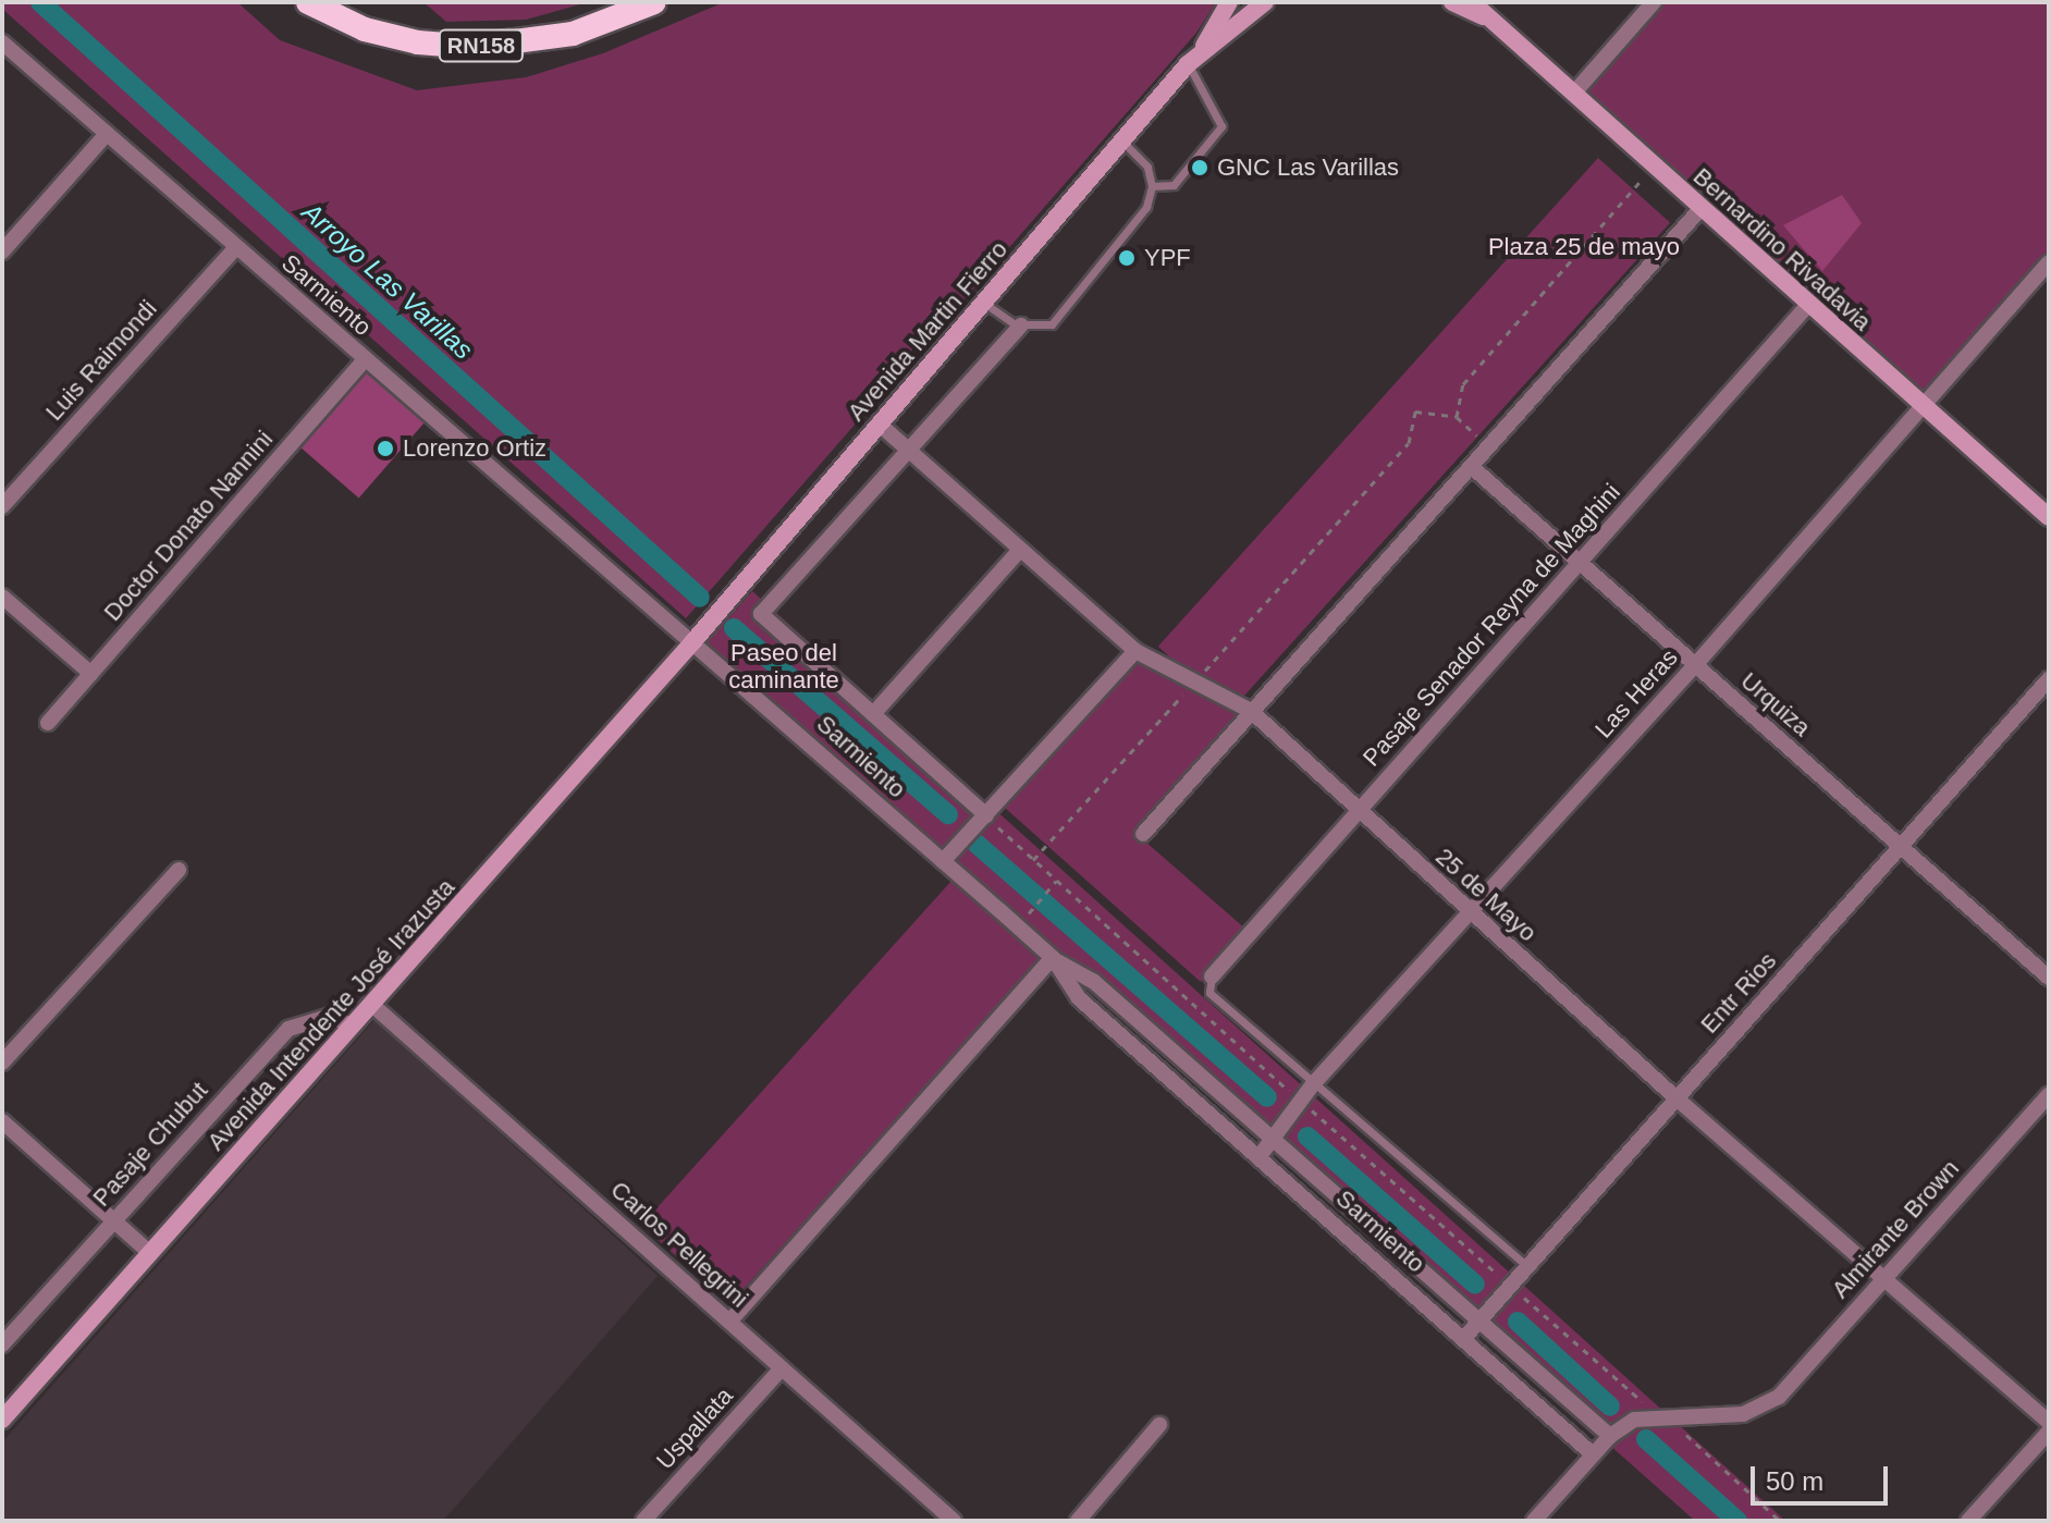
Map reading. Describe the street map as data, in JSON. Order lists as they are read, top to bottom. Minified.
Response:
{"streets":{"highway":["RN158"],"main road":["Bernardino Rivadavia","Avenida Martin Fierro","Avenida Intendente José Irazusta"],"street":["Sarmiento","Luis Raimondi","Doctor Donato Nannini","Pasaje Senador Reyna de Maghini","Las Heras","Urquiza","25 de Mayo","Entr Rios","Pasaje Chubut","Almirante Brown","Carlos Pellegrini","Uspallata"]},"crossings":[["Bernardino Rivadavia","Pasaje Senador Reyna de Maghini"],["Bernardino Rivadavia","Las Heras"],["Sarmiento","Avenida Martin Fierro"],["Sarmiento","Luis Raimondi"],["Sarmiento","Doctor Donato Nannini"],["Sarmiento","Las Heras"],["Sarmiento","Entr Rios"],["Sarmiento","Avenida Intendente José Irazusta"],["Avenida Martin Fierro","25 de Mayo"],["Avenida Martin Fierro","Avenida Intendente José Irazusta"],["Pasaje Senador Reyna de Maghini","Urquiza"],["Pasaje Senador Reyna de Maghini","25 de Mayo"],["Las Heras","Urquiza"],["Las Heras","25 de Mayo"],["Urquiza","Entr Rios"],["25 de Mayo","Entr Rios"],["25 de Mayo","Almirante Brown"],["Avenida Intendente José Irazusta","Pasaje Chubut"],["Avenida Intendente José Irazusta","Carlos Pellegrini"],["Carlos Pellegrini","Uspallata"]],"water":["Arroyo Las Varillas"],"parks":["Plaza 25 de mayo","Paseo del caminante"],"places":["GNC Las Varillas","YPF","Lorenzo Ortiz"],"scale_bar":"50 m"}
